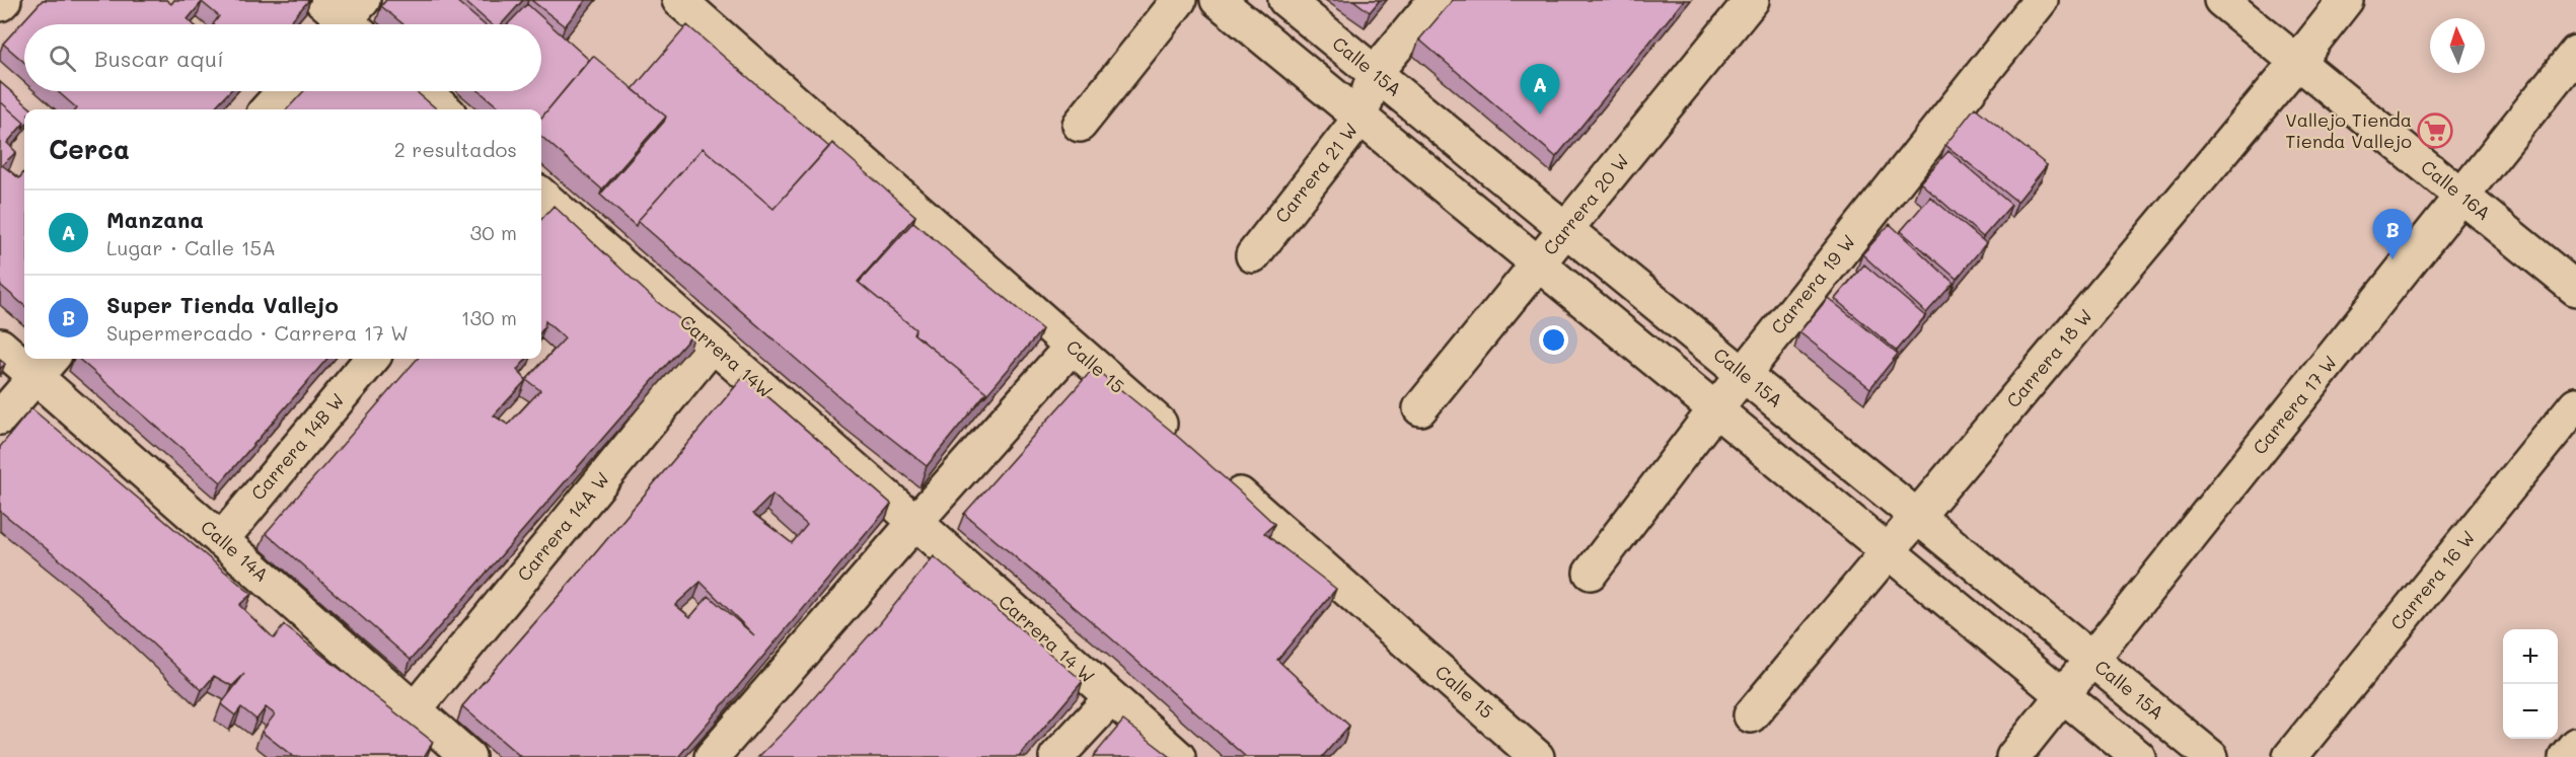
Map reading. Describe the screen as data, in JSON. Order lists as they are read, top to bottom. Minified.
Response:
{"streets":{"street":["Calle 15A","Carrera 21 W","Calle 16A","Carrera 20 W","Carrera 19 W","Carrera 14W","Carrera 18 W","Calle 15","Carrera 17 W","Carrera 14B W","Carrera 14A W","Calle 14A","Carrera 16 W","Carrera 14 W"]},"crossings":[["Calle 15A","Carrera 21 W"],["Calle 15A","Carrera 20 W"],["Calle 15A","Carrera 19 W"],["Calle 15A","Carrera 18 W"],["Calle 15A","Carrera 17 W"],["Calle 16A","Carrera 18 W"],["Calle 16A","Carrera 17 W"],["Carrera 14W","Carrera 14A W"],["Carrera 14W","Carrera 14 W"],["Carrera 14B W","Calle 14A"],["Carrera 14A W","Calle 14A"]],"places":{"supermarket":["Vallejo Tienda Tienda Vallejo"]},"north":"top","page":{"search":"Buscar aquí","pins":["A","B"],"heading":["Cerca","2 resultados"],"list":[{"mark":"A","name":"Manzana","note":"Lugar · Calle 15A","value":"30 m"},{"mark":"B","name":"Super Tienda Vallejo","note":"Supermercado · Carrera 17 W","value":"130 m"}],"map_buttons":["+","−"]}}
